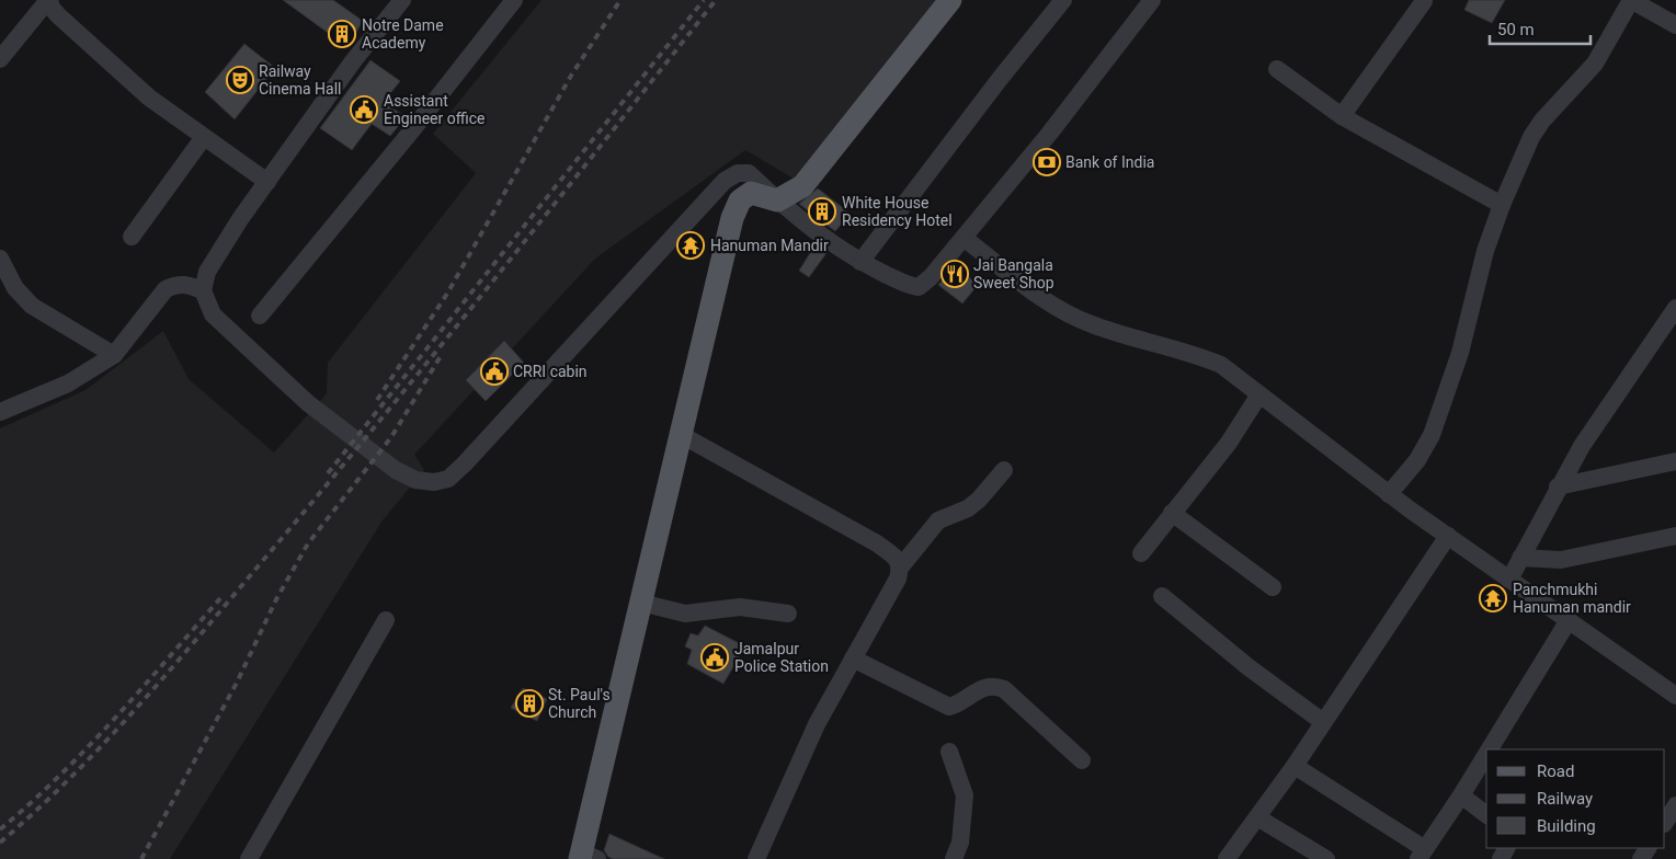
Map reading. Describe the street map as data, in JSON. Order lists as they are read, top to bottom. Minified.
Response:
{"places":{"building":["Notre Dame Academy","White House Residency Hotel","St. Paul's Church"],"theatre":["Railway Cinema Hall"],"public building":["Assistant Engineer office","CRRI cabin","Jamalpur Police Station"],"bank":["Bank of India"],"temple":["Hanuman Mandir","Panchmukhi Hanuman mandir"],"restaurant":["Jai Bangala Sweet Shop"]},"legend":["Road","Railway","Building"],"scale_bar":"50 m"}
